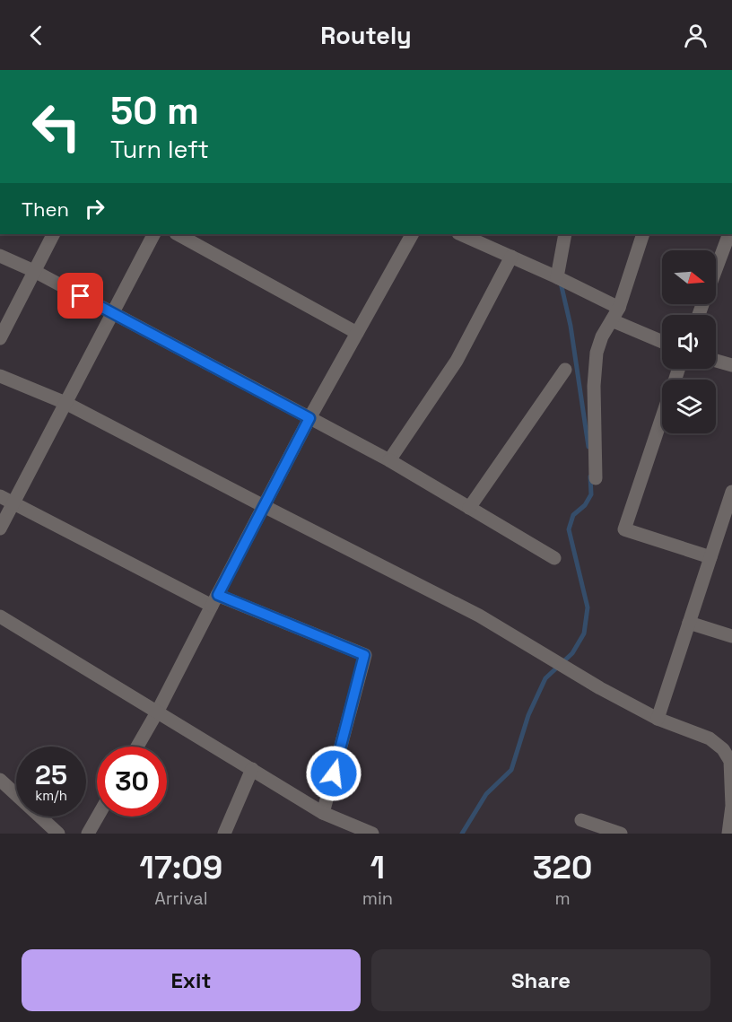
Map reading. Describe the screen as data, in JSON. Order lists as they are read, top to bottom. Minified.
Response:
{"north":"right","page":{"header":"Routely","turn":["50 m","Turn left"],"then":"Then","speed":"25 km/h","limit":"30","eta":["17:09","Arrival","1","min","320","m"],"buttons":["Exit","Share"]}}
